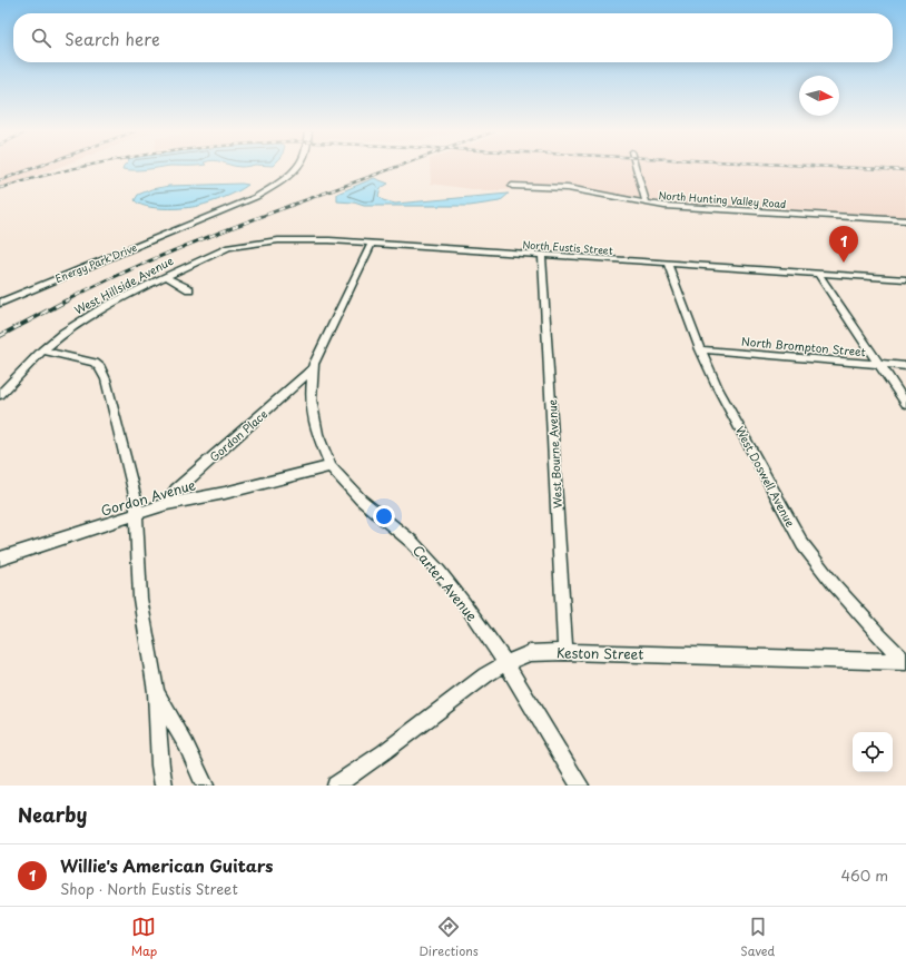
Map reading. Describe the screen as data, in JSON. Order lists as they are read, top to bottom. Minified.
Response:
{"streets":{"street":["North Hunting Valley Road","North Eustis Street","Energy Park Drive","West Hillside Avenue","North Brompton Street","Gordon Place","West Bourne Avenue","West Doswell Avenue","Gordon Avenue","Carter Avenue","Keston Street"]},"crossings":[["North Eustis Street","West Hillside Avenue"],["North Eustis Street","West Bourne Avenue"],["North Eustis Street","West Doswell Avenue"],["North Eustis Street","Carter Avenue"],["North Brompton Street","West Doswell Avenue"],["Gordon Place","Gordon Avenue"],["Gordon Place","Carter Avenue"],["West Bourne Avenue","Keston Street"],["West Doswell Avenue","Keston Street"],["Gordon Avenue","Carter Avenue"],["Carter Avenue","Keston Street"]],"north":"right","page":{"search":"Search here","pins":"1","heading":"Nearby","list":[{"mark":"1","name":"Willie's American Guitars","note":"Shop · North Eustis Street","value":"460 m"}],"nav":["Map","Directions","Saved"]}}
